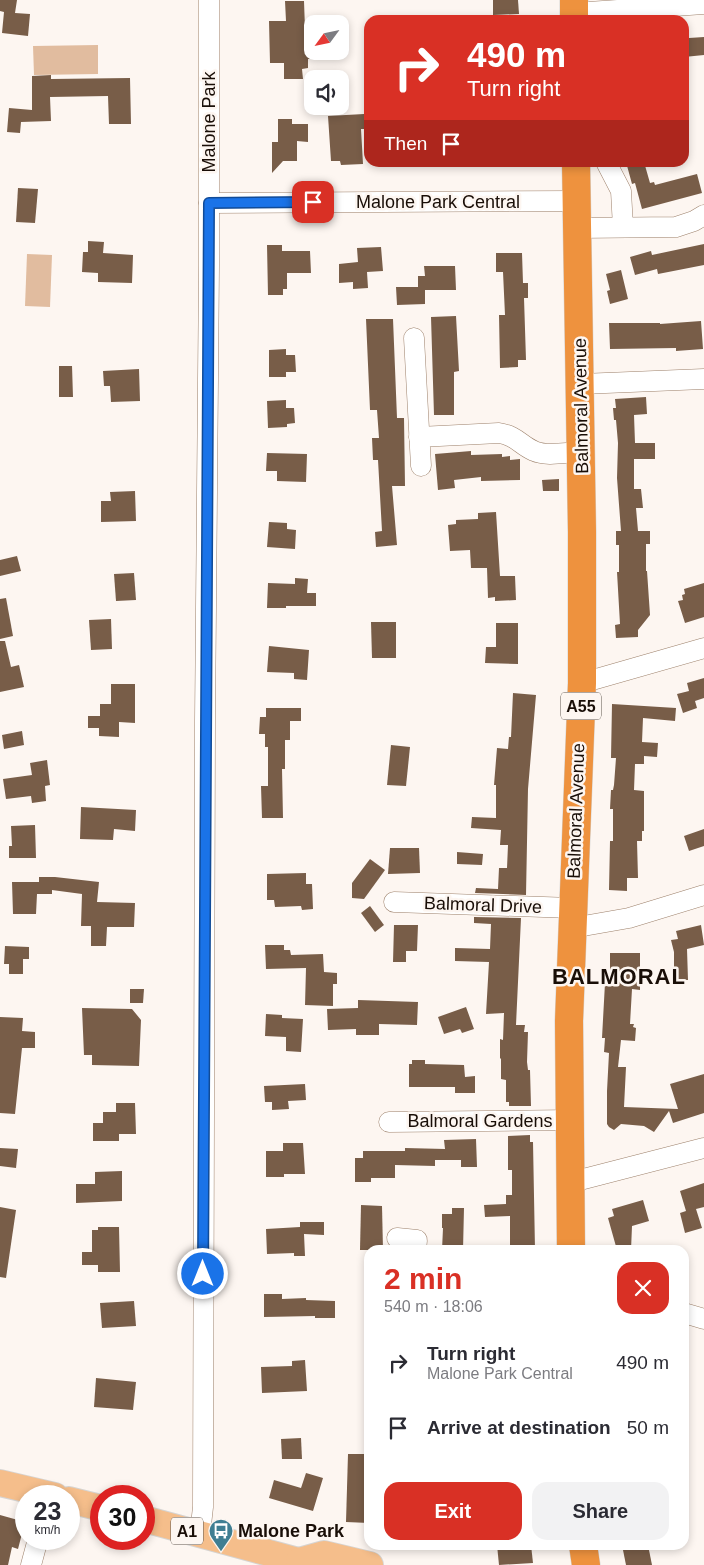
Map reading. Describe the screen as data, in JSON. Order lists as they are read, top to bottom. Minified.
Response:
{"streets":{"highway":["Balmoral Avenue","A55"],"main road":["A1"],"street":["Malone Park","Malone Park Central","Balmoral Drive","Balmoral Gardens"]},"crossings":[["Malone Park","Malone Park Central"],["Malone Park","A1"],["Malone Park Central","Balmoral Avenue"],["Balmoral Avenue","Balmoral Drive"],["Balmoral Avenue","Balmoral Gardens"]],"districts":["BALMORAL"],"places":{"bus stop":["Malone Park"]},"north":"bottom left","page":{"turn":["490 m","Turn right"],"then":"Then","heading":["2 min","540 m · 18:06"],"list":[{"name":"Turn right","note":"Malone Park Central","value":"490 m"},{"name":"Arrive at destination","value":"50 m"}],"buttons":["Exit","Share"],"speed":"23 km/h","limit":"30"}}
